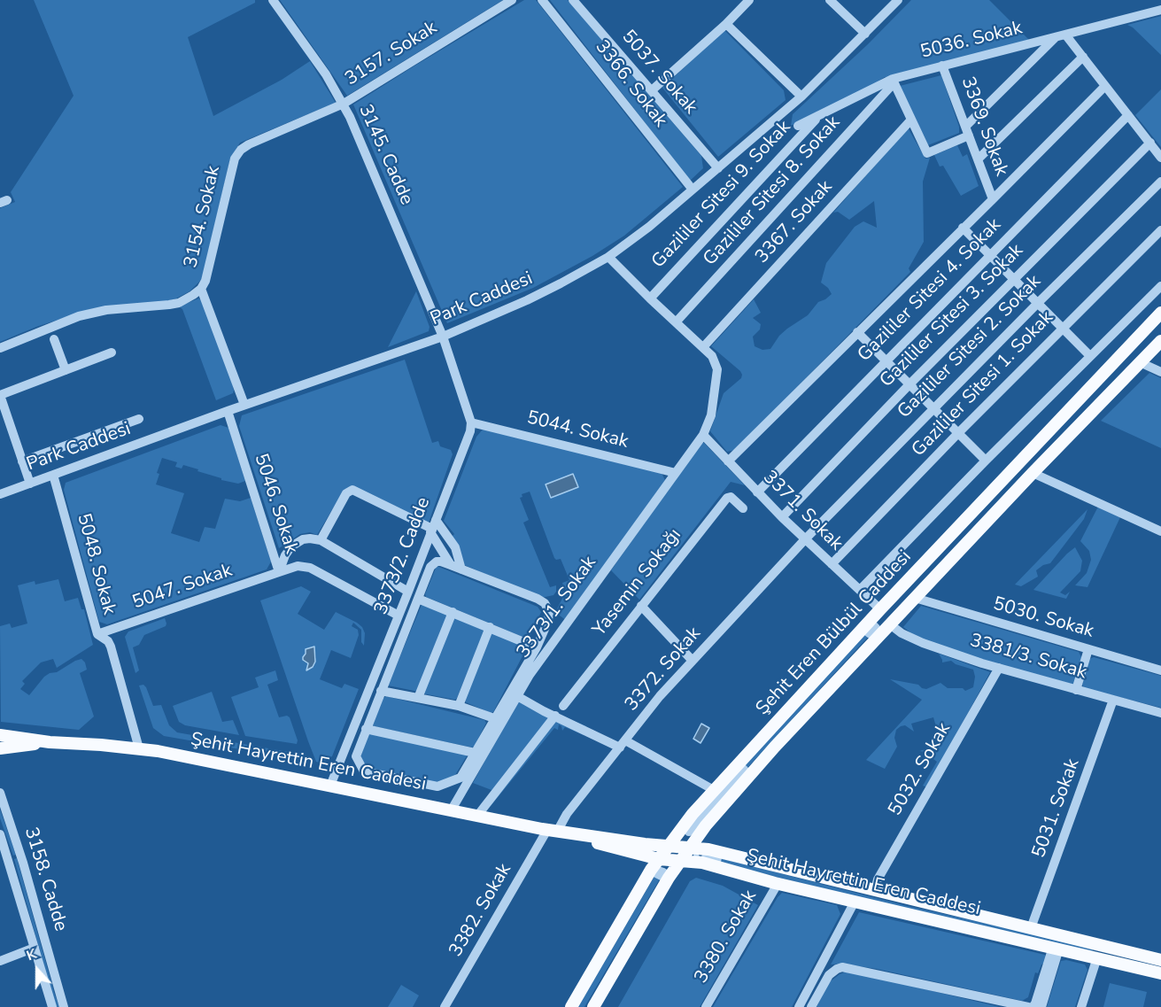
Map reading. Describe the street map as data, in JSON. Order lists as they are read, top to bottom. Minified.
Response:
{"streets":{"main road":["Şehit Eren Bülbül Caddesi","Şehit Hayrettin Eren Caddesi"],"street":["5036. Sokak","3157. Sokak","5037. Sokak","3366. Sokak","3369. Sokak","3145. Cadde","Gazililer Sitesi 8. Sokak","Gazililer Sitesi 9. Sokak","3154. Sokak","3367. Sokak","Gazililer Sitesi 4. Sokak","Park Caddesi","Gazililer Sitesi 3. Sokak","Gazililer Sitesi 2. Sokak","Gazililer Sitesi 1. Sokak","5044. Sokak","5046. Sokak","3371. Sokak","3373/2. Cadde","5048. Sokak","Yasemin Sokağı","5047. Sokak","3373/1. Sokak","5030. Sokak","3381/3. Sokak","3372. Sokak","5032. Sokak","5031. Sokak","3158. Cadde","3382. Sokak","3380. Sokak"]},"crossings":[["5036. Sokak","3369. Sokak"],["5036. Sokak","Gazililer Sitesi 8. Sokak"],["5036. Sokak","Gazililer Sitesi 9. Sokak"],["3157. Sokak","3145. Cadde"],["3157. Sokak","3154. Sokak"],["5037. Sokak","Park Caddesi"],["3366. Sokak","Park Caddesi"],["3145. Cadde","3154. Sokak"],["3145. Cadde","Park Caddesi"],["Gazililer Sitesi 8. Sokak","3373/1. Sokak"],["Gazililer Sitesi 9. Sokak","3373/1. Sokak"],["3367. Sokak","3373/1. Sokak"],["Gazililer Sitesi 4. Sokak","3371. Sokak"],["Park Caddesi","5046. Sokak"],["Park Caddesi","5048. Sokak"],["Park Caddesi","3373/1. Sokak"],["Gazililer Sitesi 3. Sokak","3371. Sokak"],["Gazililer Sitesi 2. Sokak","3371. Sokak"],["Gazililer Sitesi 2. Sokak","3372. Sokak"],["Gazililer Sitesi 1. Sokak","3371. Sokak"],["5044. Sokak","3373/2. Cadde"],["5044. Sokak","3373/1. Sokak"],["5046. Sokak","3373/2. Cadde"],["5046. Sokak","5047. Sokak"],["3371. Sokak","3373/1. Sokak"],["3371. Sokak","Şehit Eren Bülbül Caddesi"],["3371. Sokak","3372. Sokak"],["3373/2. Cadde","Şehit Hayrettin Eren Caddesi"],["5048. Sokak","5047. Sokak"],["5048. Sokak","Şehit Hayrettin Eren Caddesi"],["3373/1. Sokak","Şehit Hayrettin Eren Caddesi"],["5030. Sokak","Şehit Eren Bülbül Caddesi"],["Şehit Eren Bülbül Caddesi","3381/3. Sokak"],["Şehit Eren Bülbül Caddesi","Şehit Hayrettin Eren Caddesi"],["3381/3. Sokak","5032. Sokak"],["3381/3. Sokak","5031. Sokak"],["3372. Sokak","Şehit Hayrettin Eren Caddesi"],["3372. Sokak","3382. Sokak"],["Şehit Hayrettin Eren Caddesi","5032. Sokak"],["Şehit Hayrettin Eren Caddesi","5031. Sokak"],["Şehit Hayrettin Eren Caddesi","3382. Sokak"],["Şehit Hayrettin Eren Caddesi","3380. Sokak"]],"north":"top"}
